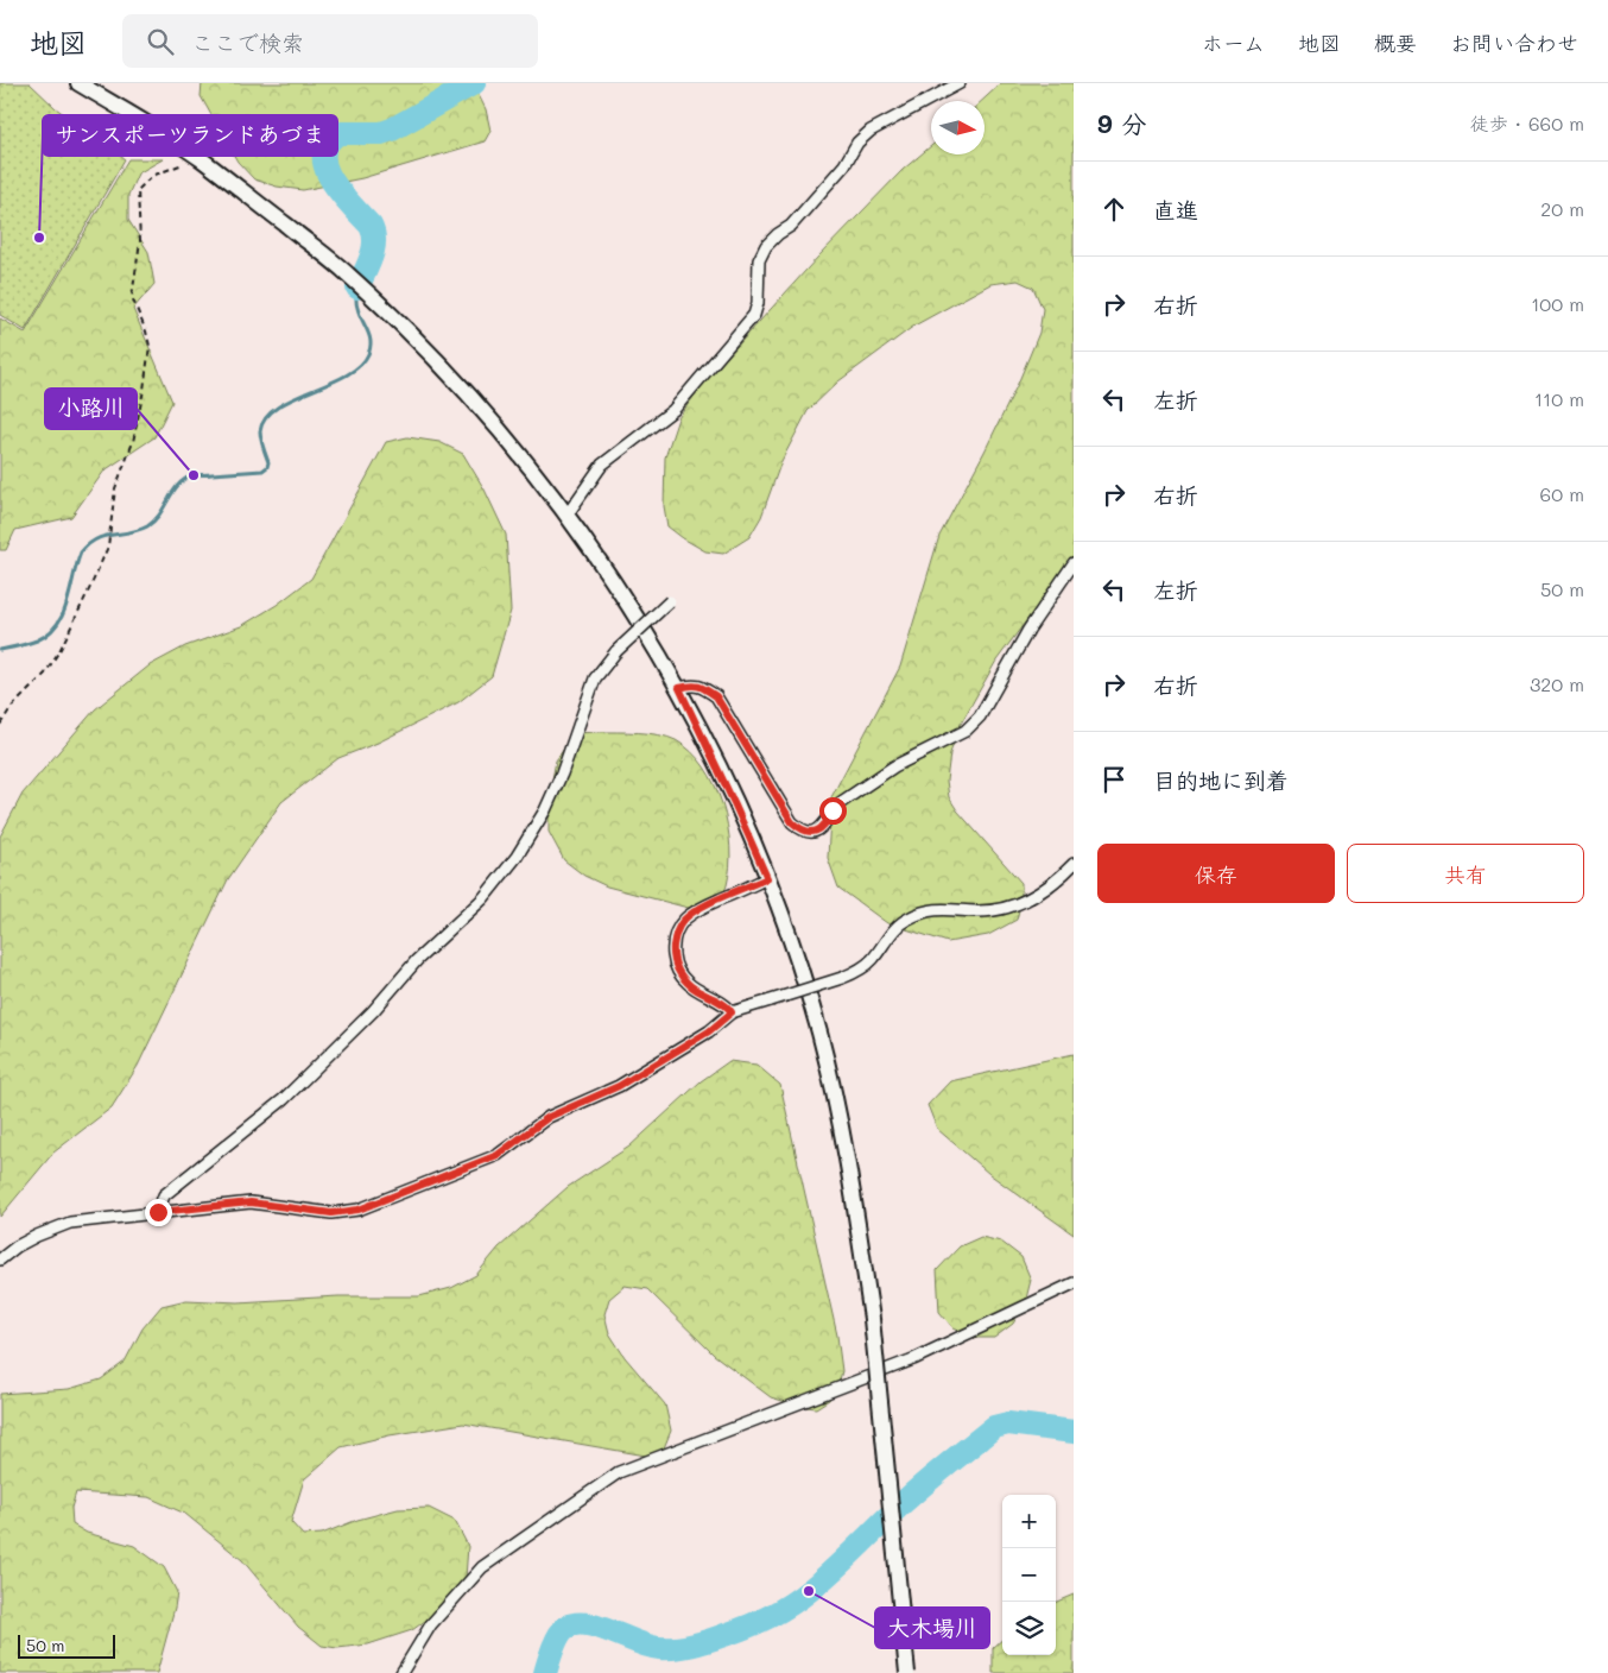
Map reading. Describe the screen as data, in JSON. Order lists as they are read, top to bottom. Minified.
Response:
{"places":["サンスポーツランドあづま","小路川","大木場川"],"scale_bar":"50 m","north":"right","page":{"header":"地図","search":"ここで検索","nav":["ホーム","地図","概要","お問い合わせ"],"heading":["9 分","徒歩 · 660 m"],"list":[["直進","20 m"],["右折","100 m"],["左折","110 m"],["右折","60 m"],["左折","50 m"],["右折","320 m"],"目的地に到着"],"buttons":["保存","共有"],"map_buttons":["+","−"],"scale":"50 m"}}
